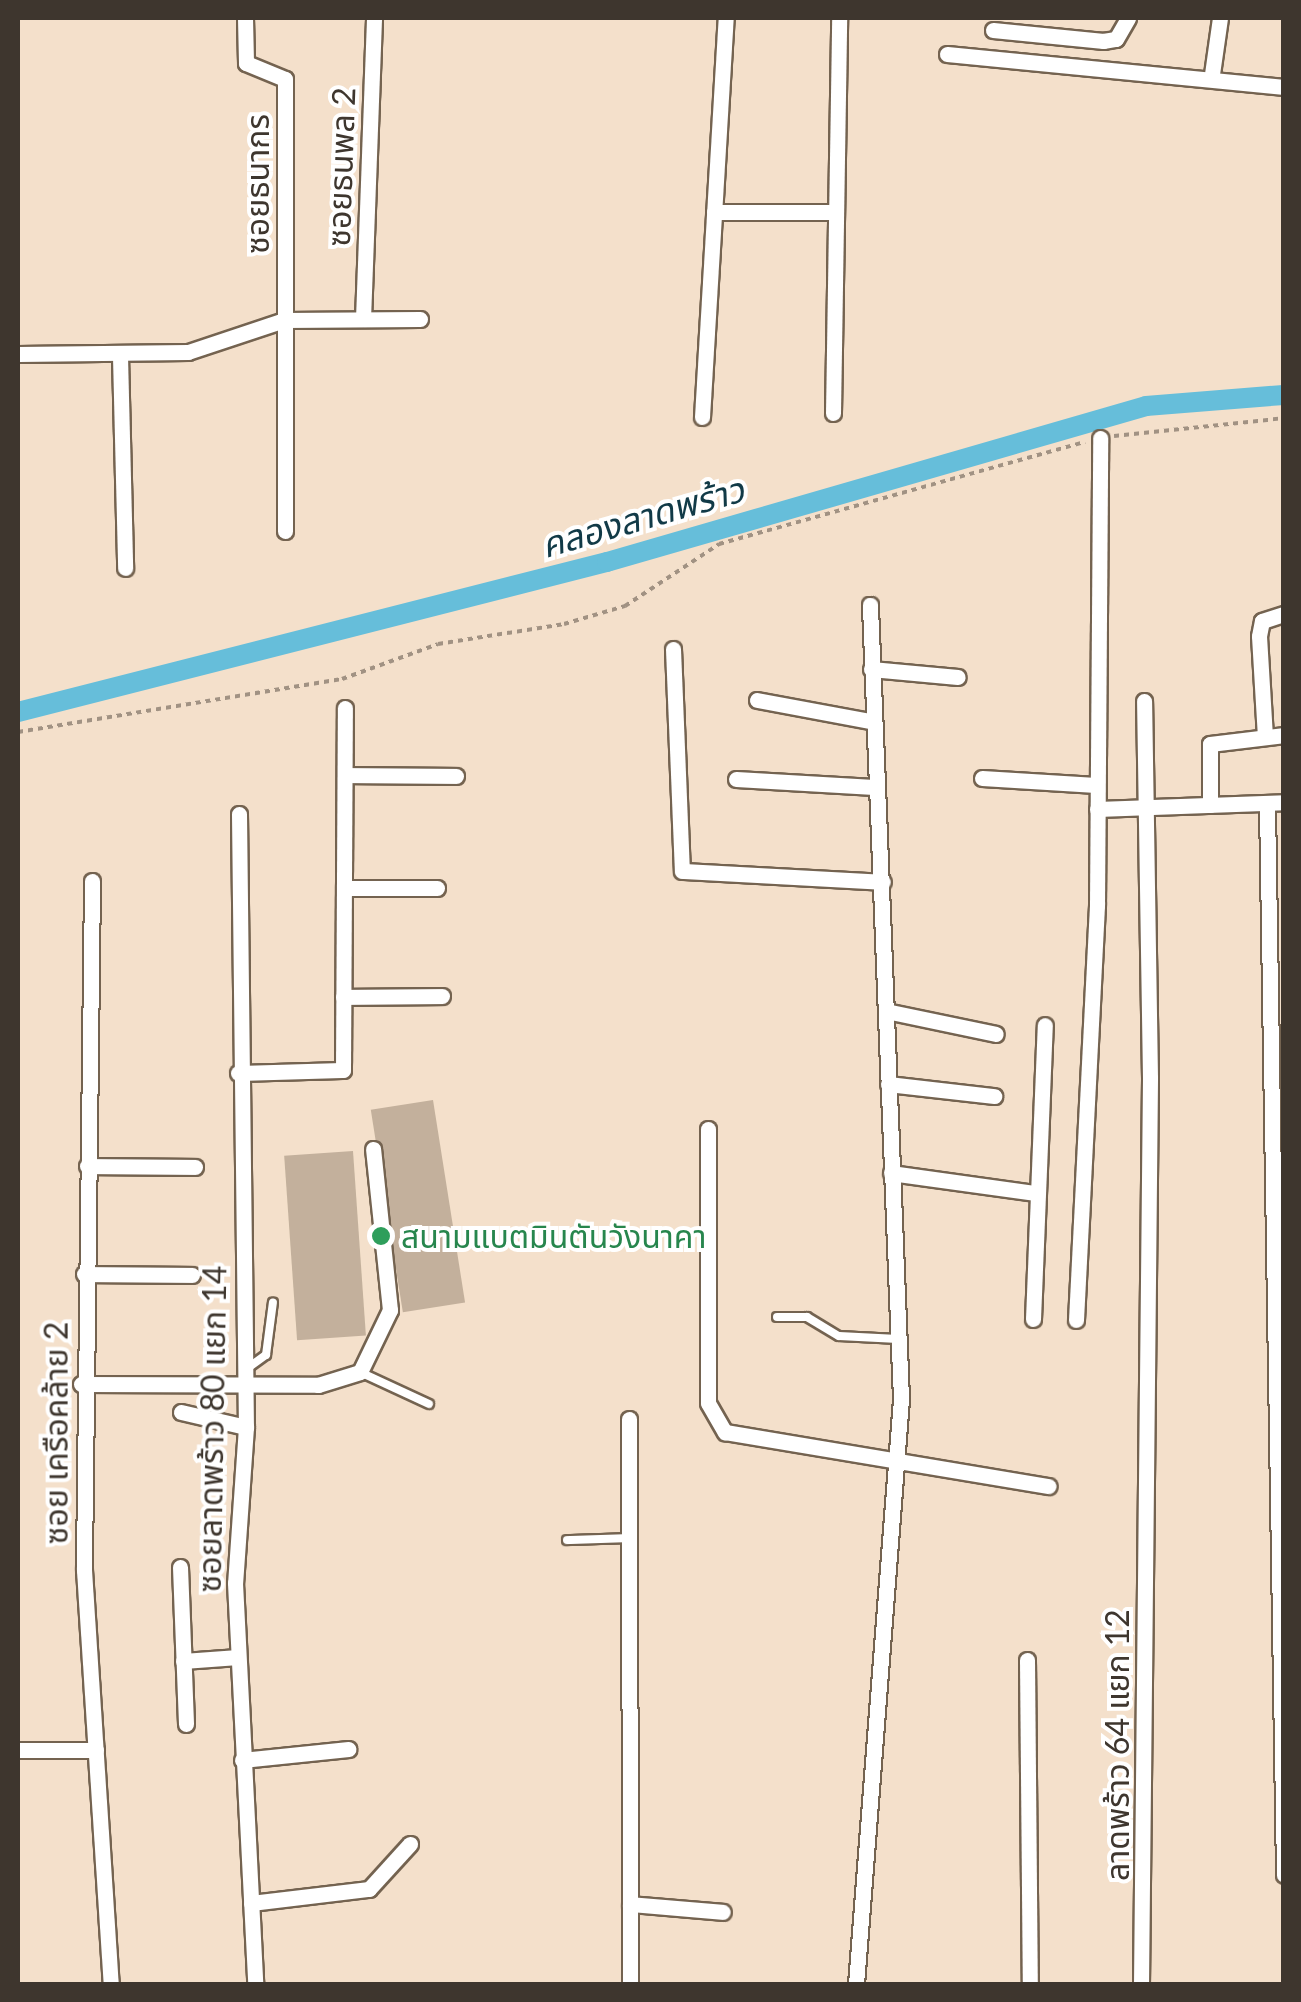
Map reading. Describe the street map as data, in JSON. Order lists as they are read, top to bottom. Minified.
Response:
{"streets":{"street":["ซอยธนพล 2","ซอยธนากร","ซอยลาดพร้าว 80 แยก 14","ซอย เครือคล้าย 2","ลาดพร้าว 64 แยก 12"]},"water":["คลองลาดพร้าว"],"places":["สนามแบตมินตันวังนาคา"]}
